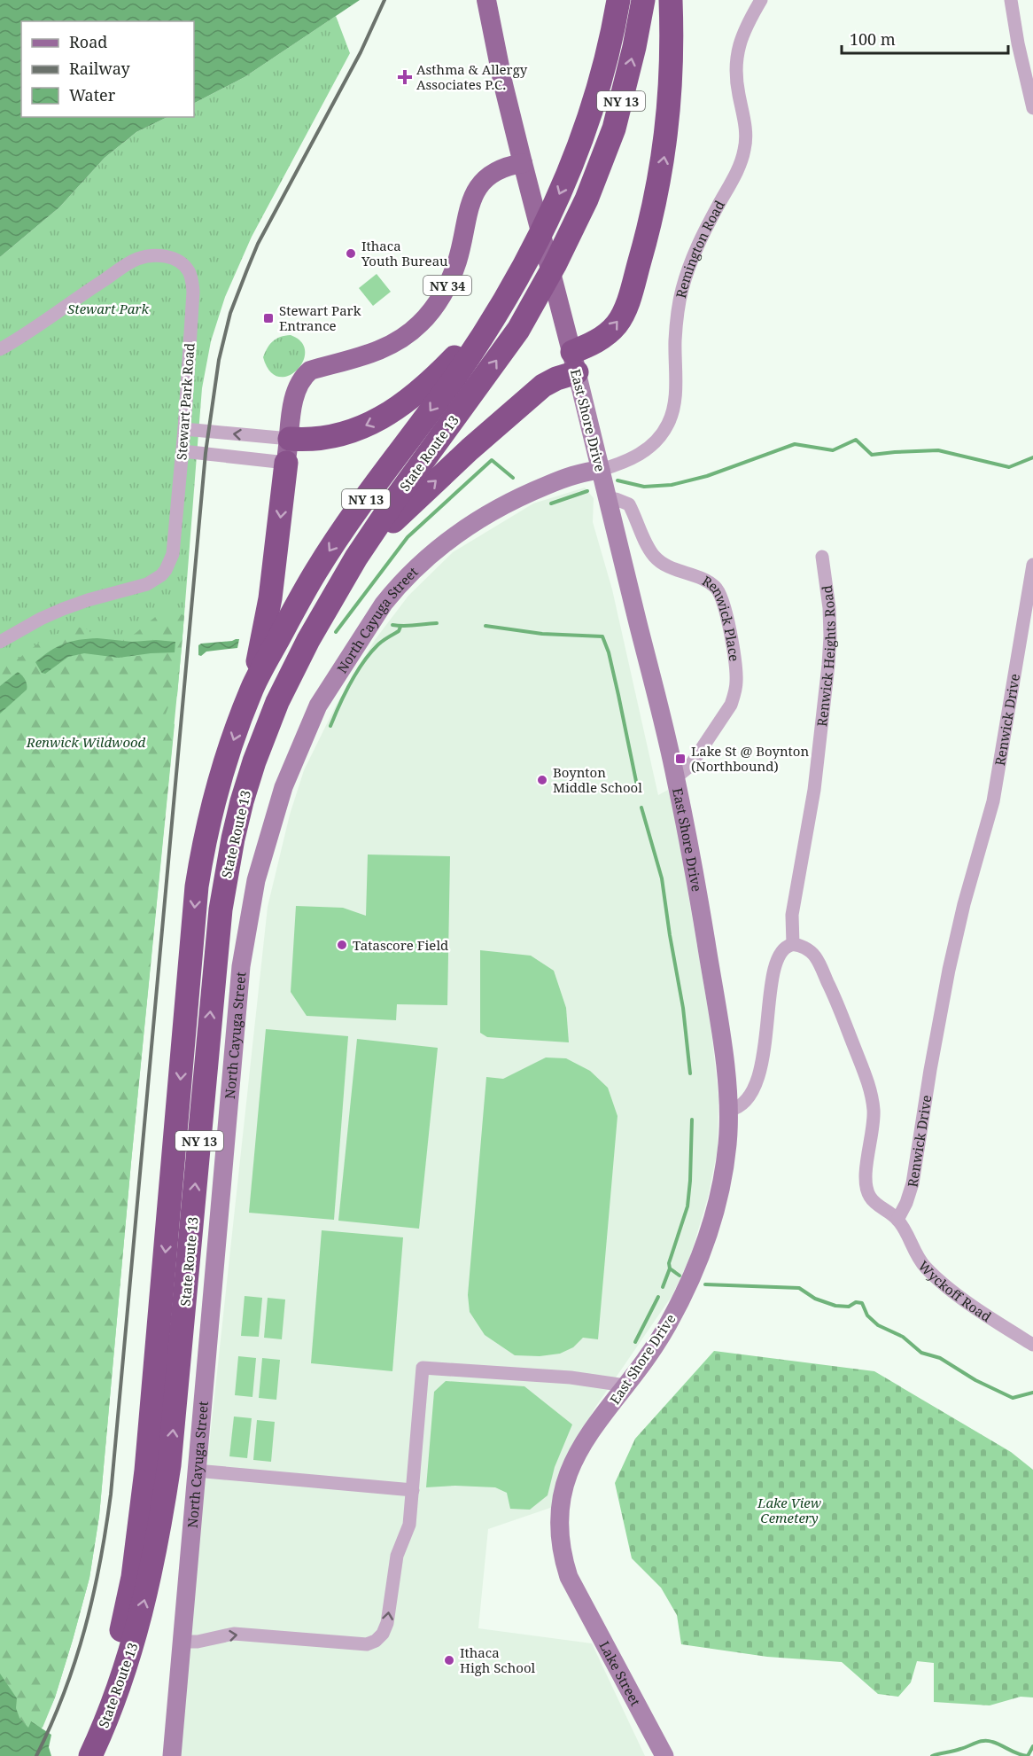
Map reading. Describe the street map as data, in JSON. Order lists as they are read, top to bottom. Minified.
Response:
{"streets":{"highway":["NY 13","NY 34","State Route 13"],"main road":["East Shore Drive"],"street":["Remington Road","Stewart Park Road","North Cayuga Street","Renwick Place","Renwick Heights Road","Renwick Drive","Wyckoff Road","Lake Street"]},"crossings":[["Remington Road","East Shore Drive"],["Remington Road","North Cayuga Street"],["NY 34","East Shore Drive"],["NY 34","State Route 13"],["East Shore Drive","North Cayuga Street"],["East Shore Drive","Renwick Place"],["East Shore Drive","Lake Street"],["Renwick Drive","Wyckoff Road"]],"parks":["Stewart Park","Renwick Wildwood","Lake View Cemetery"],"places":{"health":["Asthma & Allergy Associates P.C."],"other":["Ithaca Youth Bureau","Boynton Middle School","Tatascore Field","Ithaca High School"],"transit":["Stewart Park Entrance","Lake St @ Boynton (Northbound)"]},"legend":["Road","Railway","Water"],"scale_bar":"100 m"}
